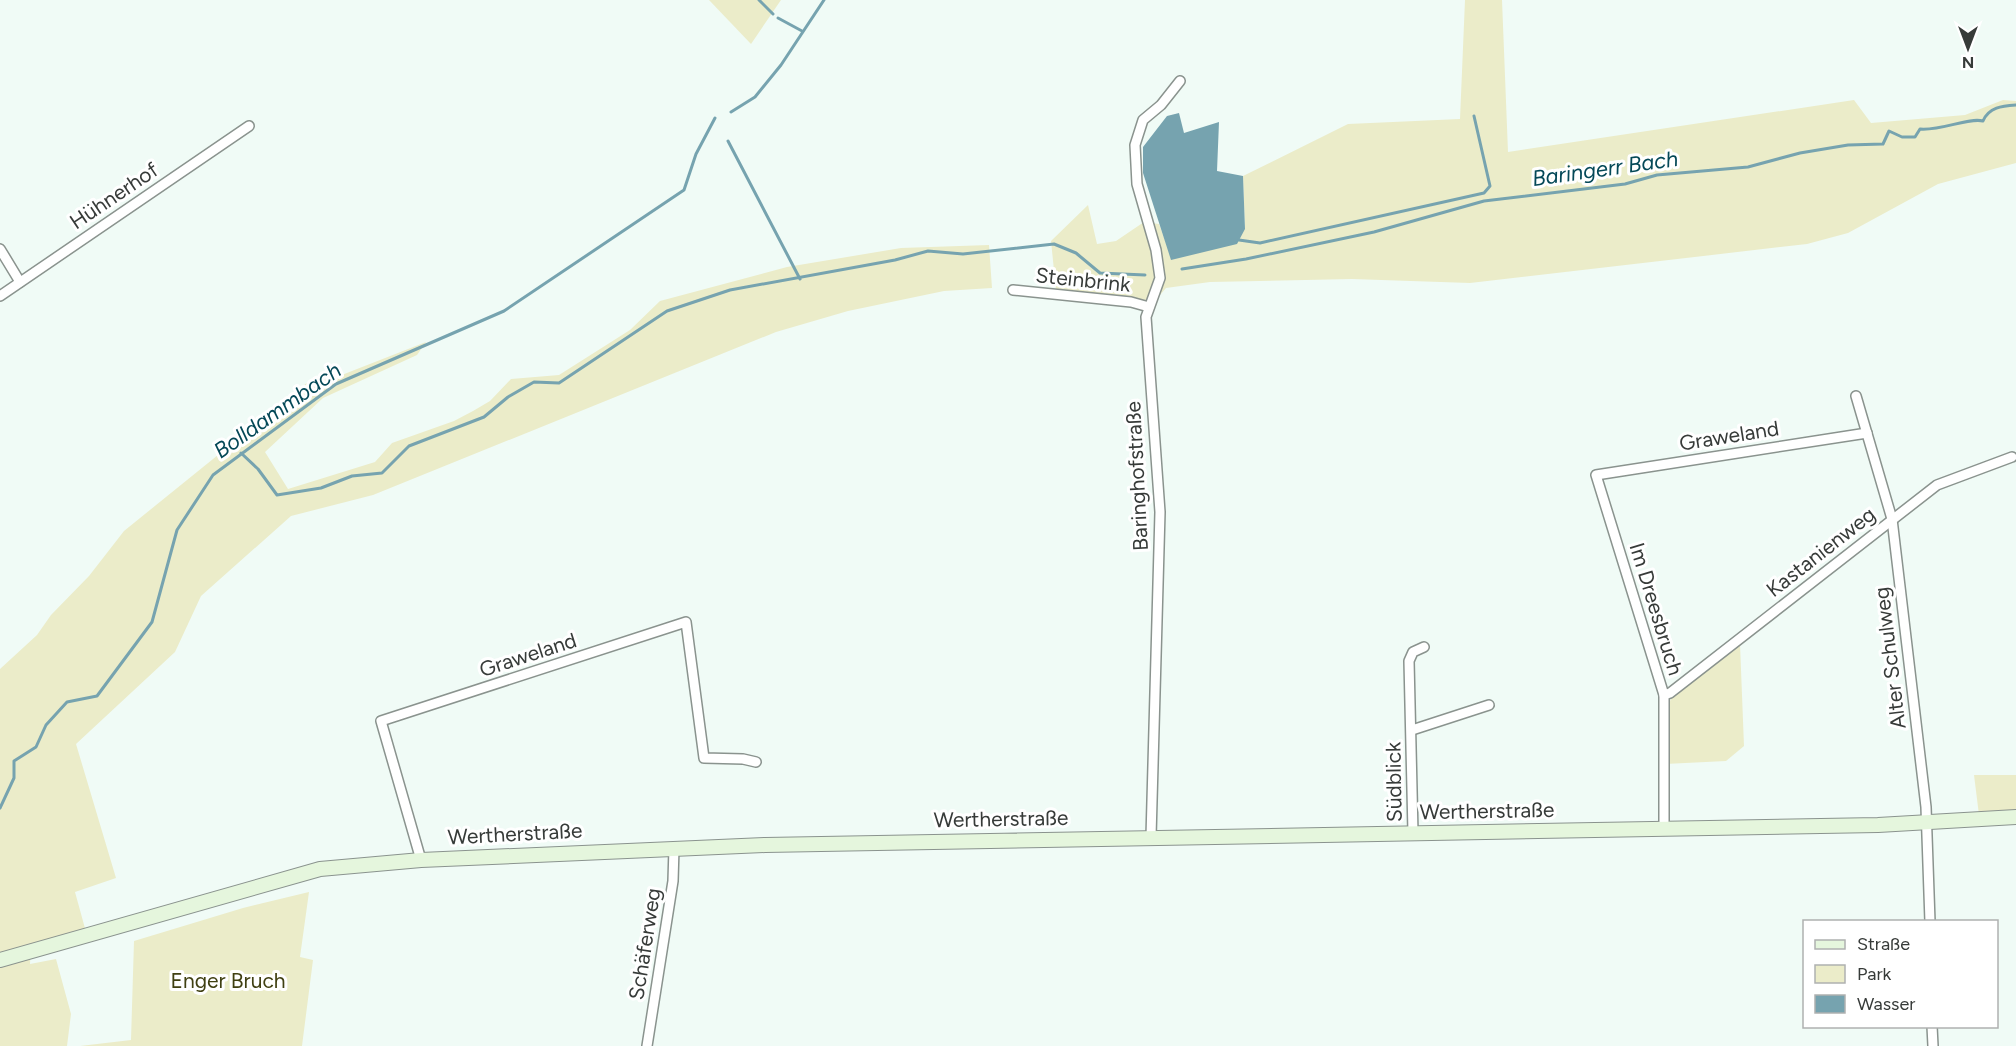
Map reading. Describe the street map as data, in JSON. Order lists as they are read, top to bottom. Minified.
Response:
{"streets":{"main road":["Wertherstraße"],"street":["Hühnerhof","Steinbrink","Graweland","Baringhofstraße","Kastanienweg","Im Dreesbruch","Alter Schulweg","Südblick","Schäferweg"]},"crossings":[["Steinbrink","Baringhofstraße"],["Graweland","Im Dreesbruch"],["Graweland","Alter Schulweg"],["Graweland","Wertherstraße"],["Baringhofstraße","Wertherstraße"],["Kastanienweg","Im Dreesbruch"],["Kastanienweg","Alter Schulweg"],["Im Dreesbruch","Wertherstraße"],["Alter Schulweg","Wertherstraße"],["Südblick","Wertherstraße"],["Wertherstraße","Schäferweg"]],"water":["Baringerr Bach","Bolldammbach"],"parks":["Enger Bruch"],"legend":["Straße","Park","Wasser"],"north":"bottom"}
